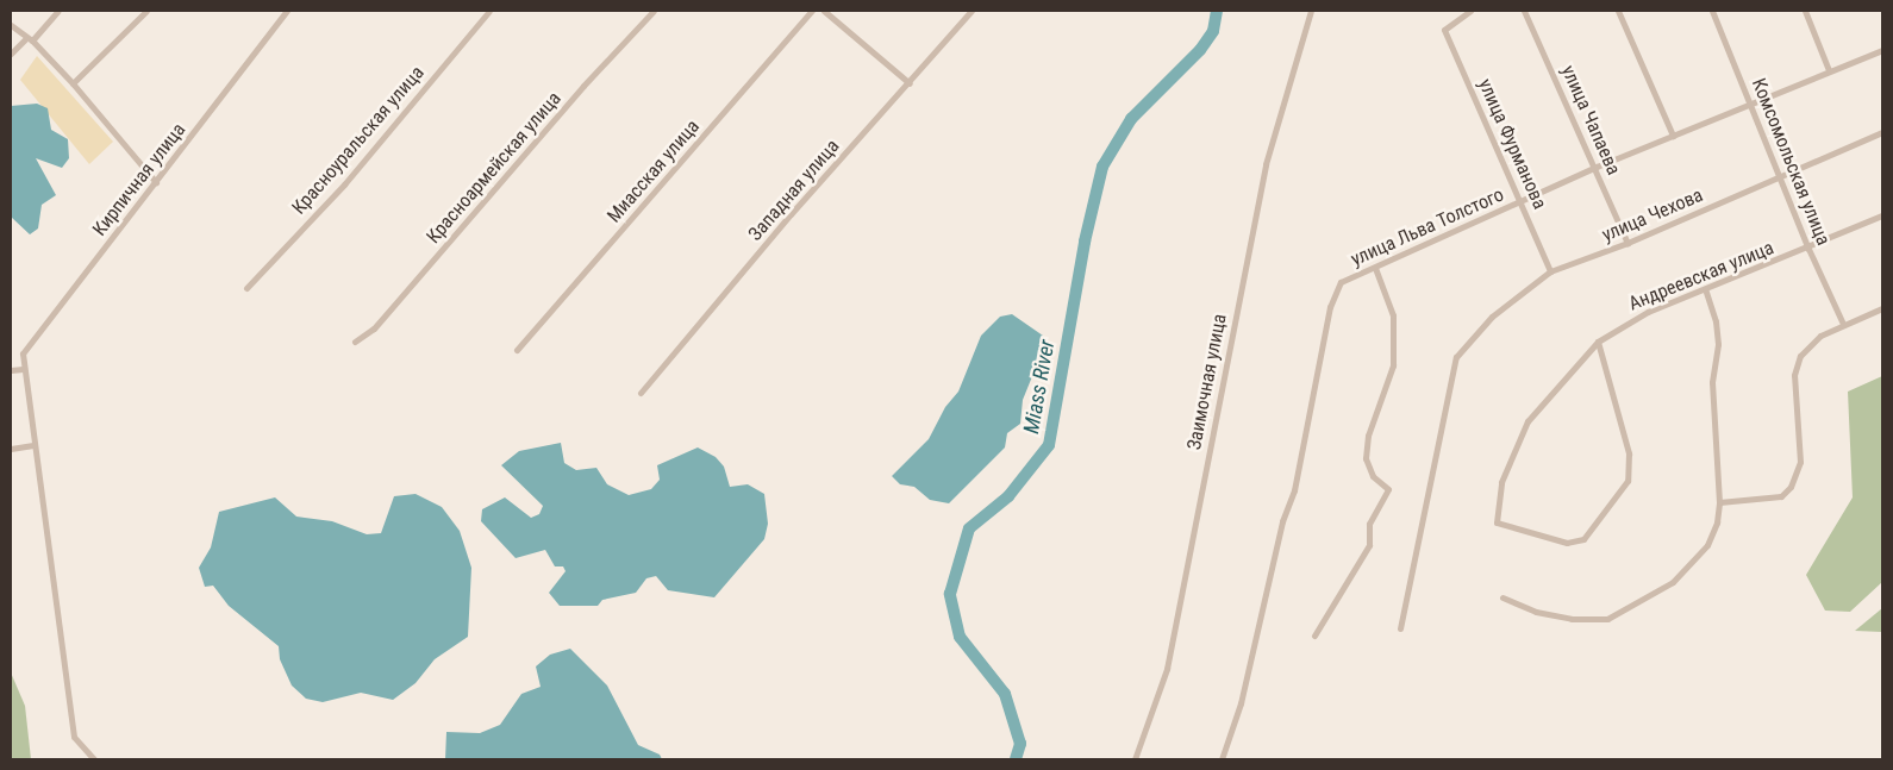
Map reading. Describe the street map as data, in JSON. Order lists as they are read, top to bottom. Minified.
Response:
{"streets":{"street":["улица Чапаева","Красноуральская улица","улица Фурманова","Комсомольская улица","Красноармейская улица","Миасская улица","Кирпичная улица","Западная улица","улица Чехова","улица Льва Толстого","Андреевская улица","Заимочная улица"]},"crossings":[["улица Чапаева","улица Чехова"],["улица Чапаева","улица Льва Толстого"],["улица Фурманова","улица Чехова"],["улица Фурманова","улица Льва Толстого"],["Комсомольская улица","улица Чехова"],["Комсомольская улица","улица Льва Толстого"],["Комсомольская улица","Андреевская улица"]],"water":["Miass River"]}
